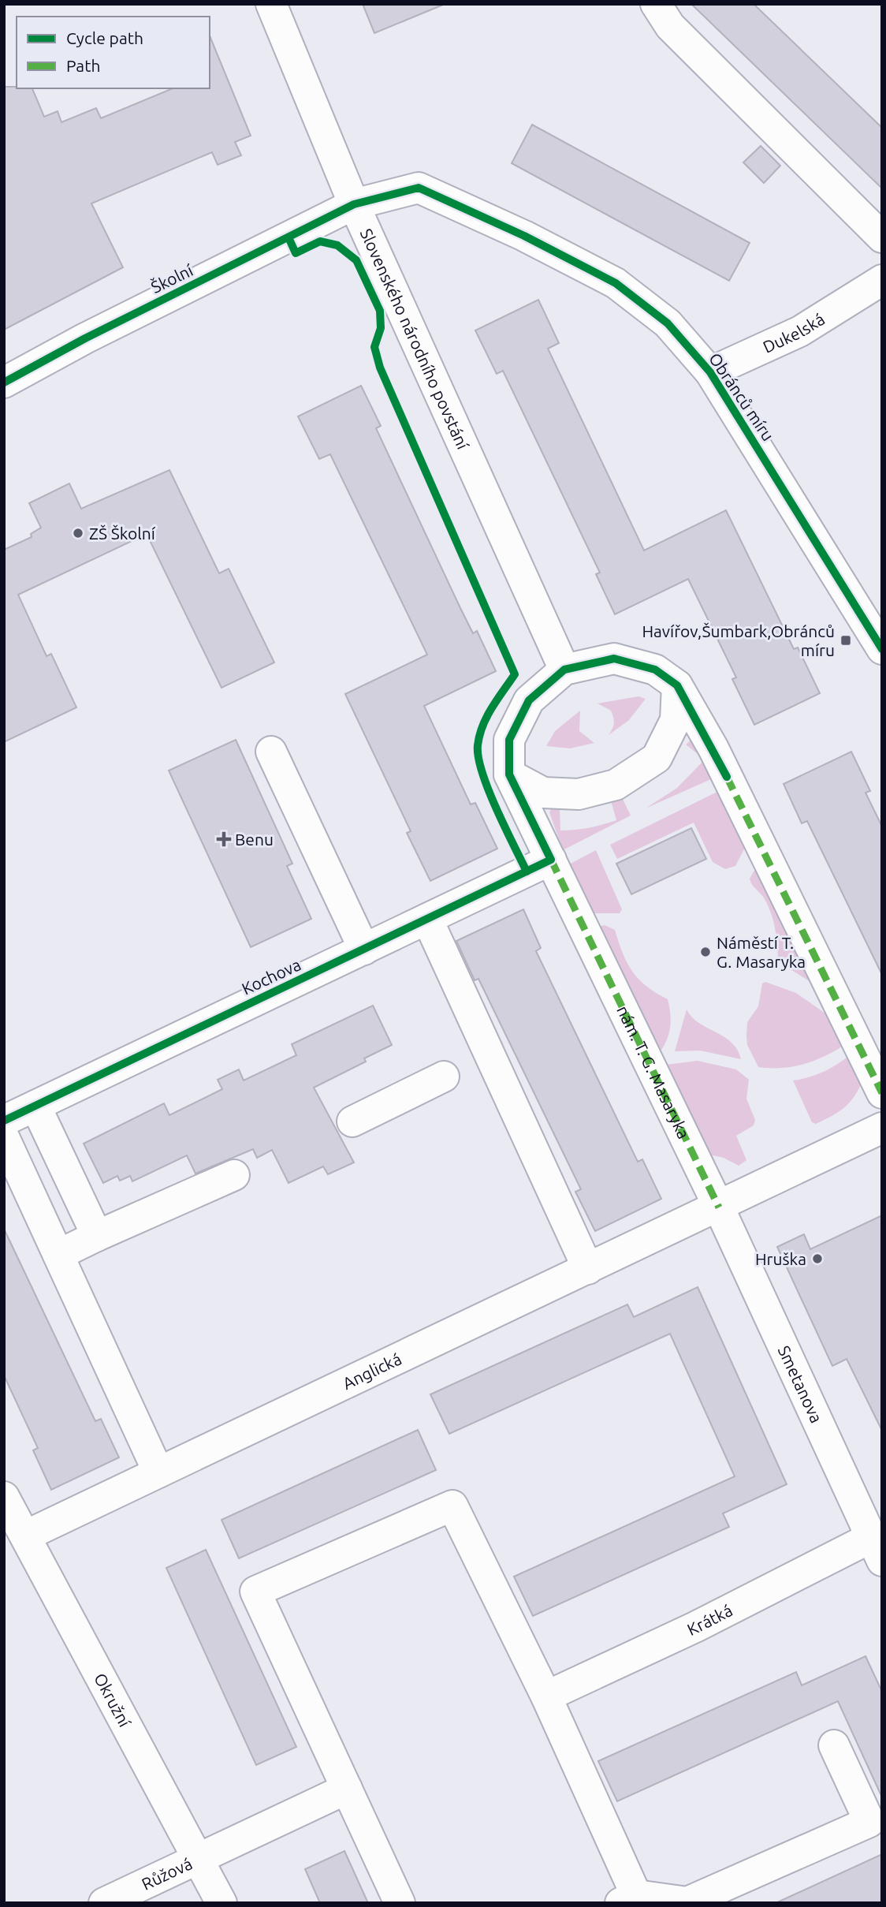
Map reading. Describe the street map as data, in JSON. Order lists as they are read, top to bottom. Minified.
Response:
{"streets":{"street":["Školní","Dukelská","Slovenského národního povstání","Obránců míru","Kochova","nám. T. G. Masaryka","Anglická","Smetanova","Krátká","Okružní","Růžová"]},"crossings":[["Školní","Slovenského národního povstání"],["Školní","Obránců míru"],["Dukelská","Obránců míru"],["Slovenského národního povstání","Obránců míru"],["Slovenského národního povstání","nám. T. G. Masaryka"],["Kochova","nám. T. G. Masaryka"],["nám. T. G. Masaryka","Anglická"],["nám. T. G. Masaryka","Smetanova"],["Anglická","Smetanova"],["Anglická","Okružní"],["Smetanova","Krátká"],["Okružní","Růžová"]],"places":{"other":["ZŠ Školní","Náměstí T. G. Masaryka","Hruška"],"transit":["Havířov,Šumbark,Obránců míru"],"health":["Benu"]},"legend":["Cycle path","Path"]}
